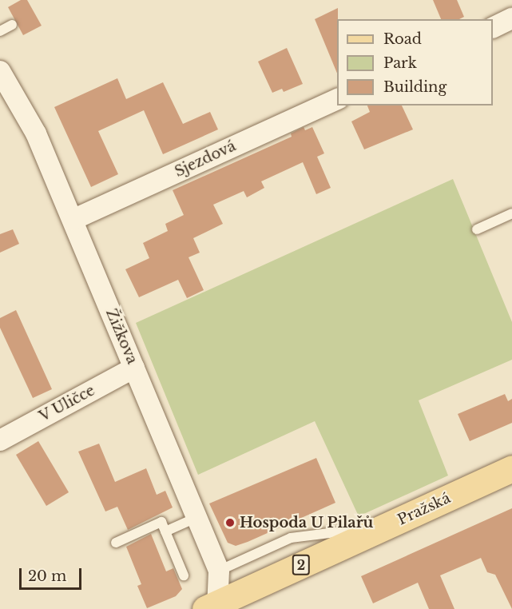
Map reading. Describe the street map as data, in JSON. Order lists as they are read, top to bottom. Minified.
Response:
{"streets":{"main road":["Pražská","2"],"street":["Sjezdová","Žižkova","V Uličce"]},"crossings":[["Sjezdová","Žižkova"],["Žižkova","V Uličce"],["Žižkova","Pražská"]],"places":["Hospoda U Pilařů"],"legend":["Road","Park","Building"],"scale_bar":"20 m"}
